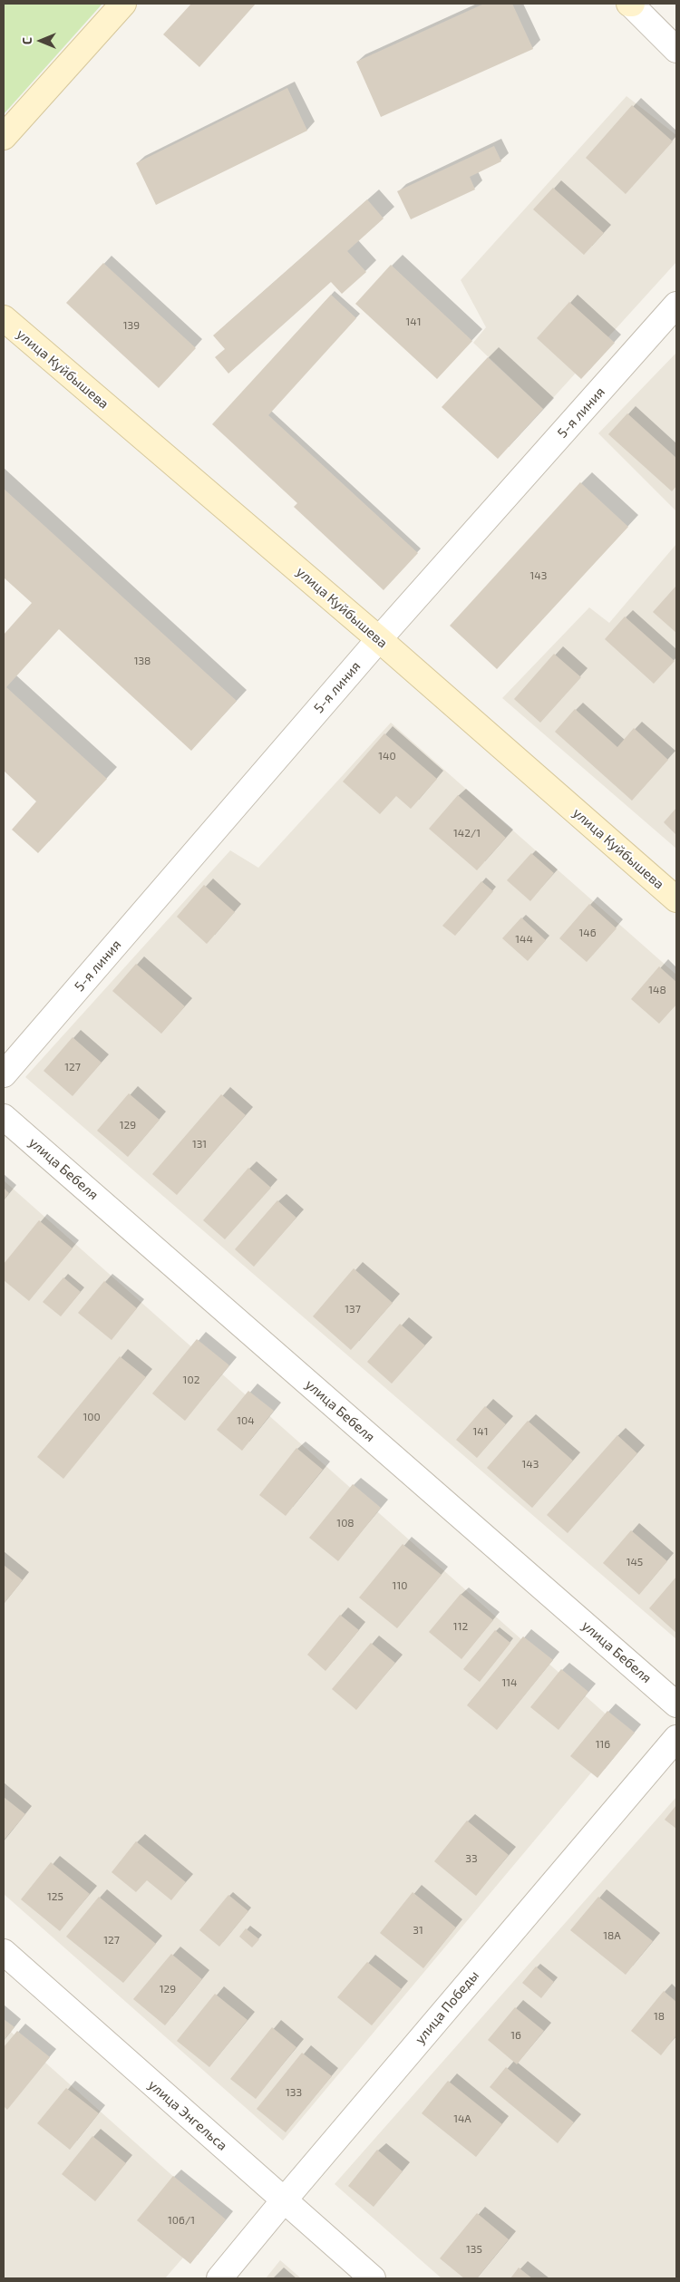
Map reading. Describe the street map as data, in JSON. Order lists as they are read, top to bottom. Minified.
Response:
{"streets":{"street":["улица Куйбышева","5-я линия","улица Бебеля","улица Победы","улица Энгельса"]},"crossings":[["улица Куйбышева","5-я линия"],["улица Победы","улица Энгельса"]],"house_numbers":["141","139","143","138","140","142/1","146","144","148","127","129","131","137","102","100","104","141","143","108","145","110","112","114","116","33","125","31","18А","127","129","18","16","133","14А","106/1","135"],"north":"left"}
